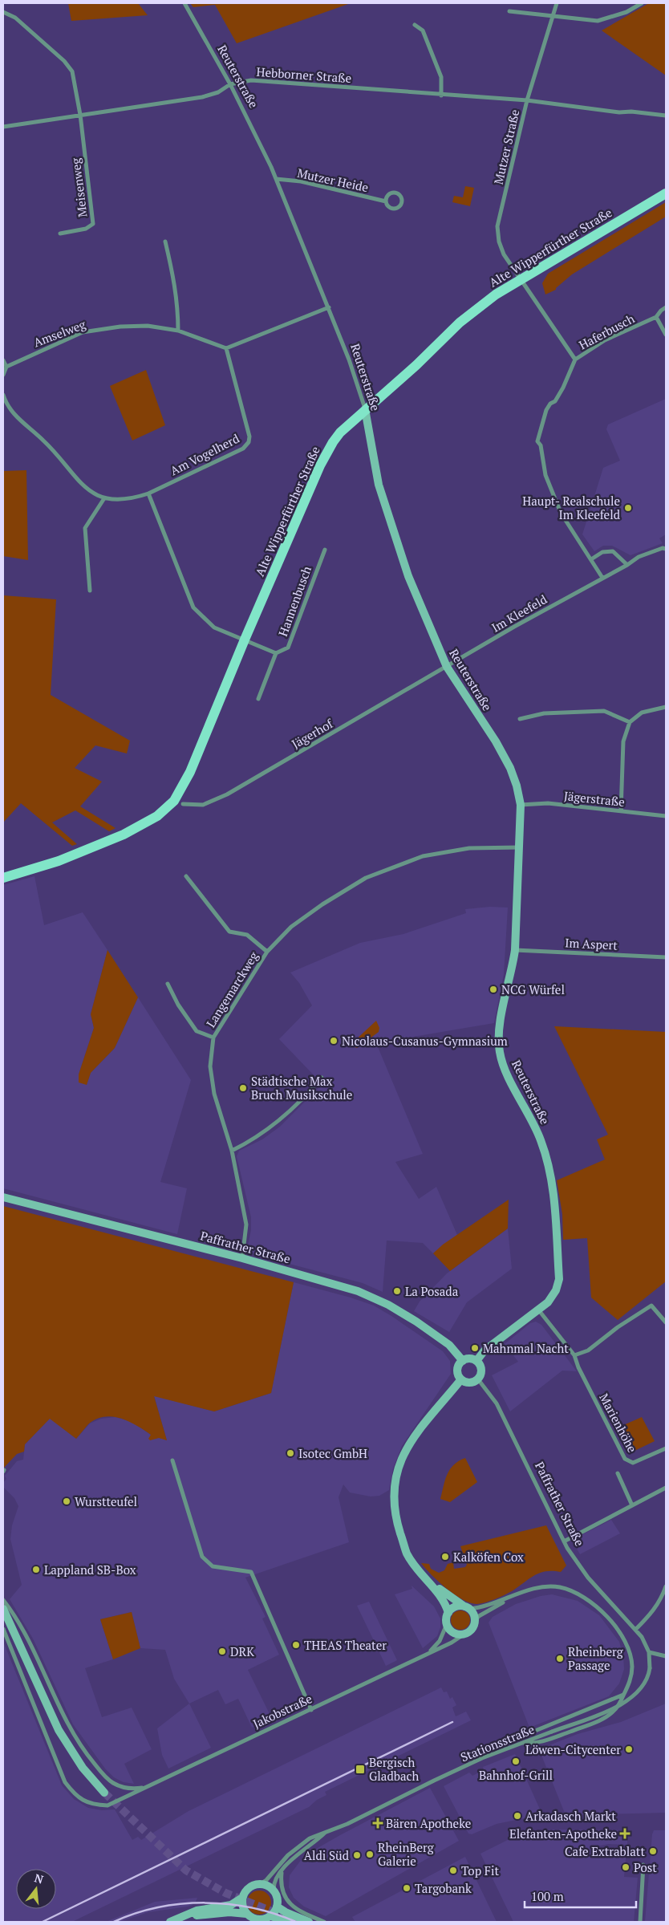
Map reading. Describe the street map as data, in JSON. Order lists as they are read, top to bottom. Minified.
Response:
{"streets":{"main road":["Alte Wipperfürther Straße"],"street":["Hebborner Straße","Reuterstraße","Mutzer Straße","Mutzer Heide","Meisenweg","Haferbusch","Amselweg","Am Vogelherd","Hannenbusch","Im Kleefeld","Jägerhof","Jägerstraße","Im Aspert","Langemarckweg","Paffrather Straße","Marienhöhe","Jakobstraße","Stationsstraße"]},"crossings":[["Hebborner Straße","Reuterstraße"],["Hebborner Straße","Mutzer Straße"],["Hebborner Straße","Meisenweg"],["Reuterstraße","Mutzer Heide"],["Reuterstraße","Alte Wipperfürther Straße"],["Reuterstraße","Im Kleefeld"],["Reuterstraße","Jägerhof"],["Reuterstraße","Jägerstraße"],["Reuterstraße","Im Aspert"],["Reuterstraße","Langemarckweg"],["Reuterstraße","Paffrather Straße"],["Reuterstraße","Marienhöhe"],["Mutzer Straße","Alte Wipperfürther Straße"],["Mutzer Straße","Haferbusch"],["Alte Wipperfürther Straße","Haferbusch"],["Amselweg","Am Vogelherd"],["Im Kleefeld","Jägerhof"],["Langemarckweg","Paffrather Straße"],["Paffrather Straße","Stationsstraße"],["Jakobstraße","Stationsstraße"]],"places":{"other":["Haupt- Realschule Im Kleefeld","NCG Würfel","Nicolaus-Cusanus-Gymnasium","Städtische Max Bruch Musikschule","La Posada","Mahnmal Nacht","Isotec GmbH","Wurstteufel","Kalköfen Cox","Lappland SB-Box","THEAS Theater","DRK","Rheinberg Passage","Löwen-Citycenter","Bahnhof-Grill","Arkadasch Markt","Cafe Extrablatt","RheinBerg Galerie","Aldi Süd","Post","Top Fit","Targobank"],"transit":["Bergisch Gladbach"],"health":["Bären Apotheke","Elefanten-Apotheke"]},"scale_bar":"100 m","north":"top"}
